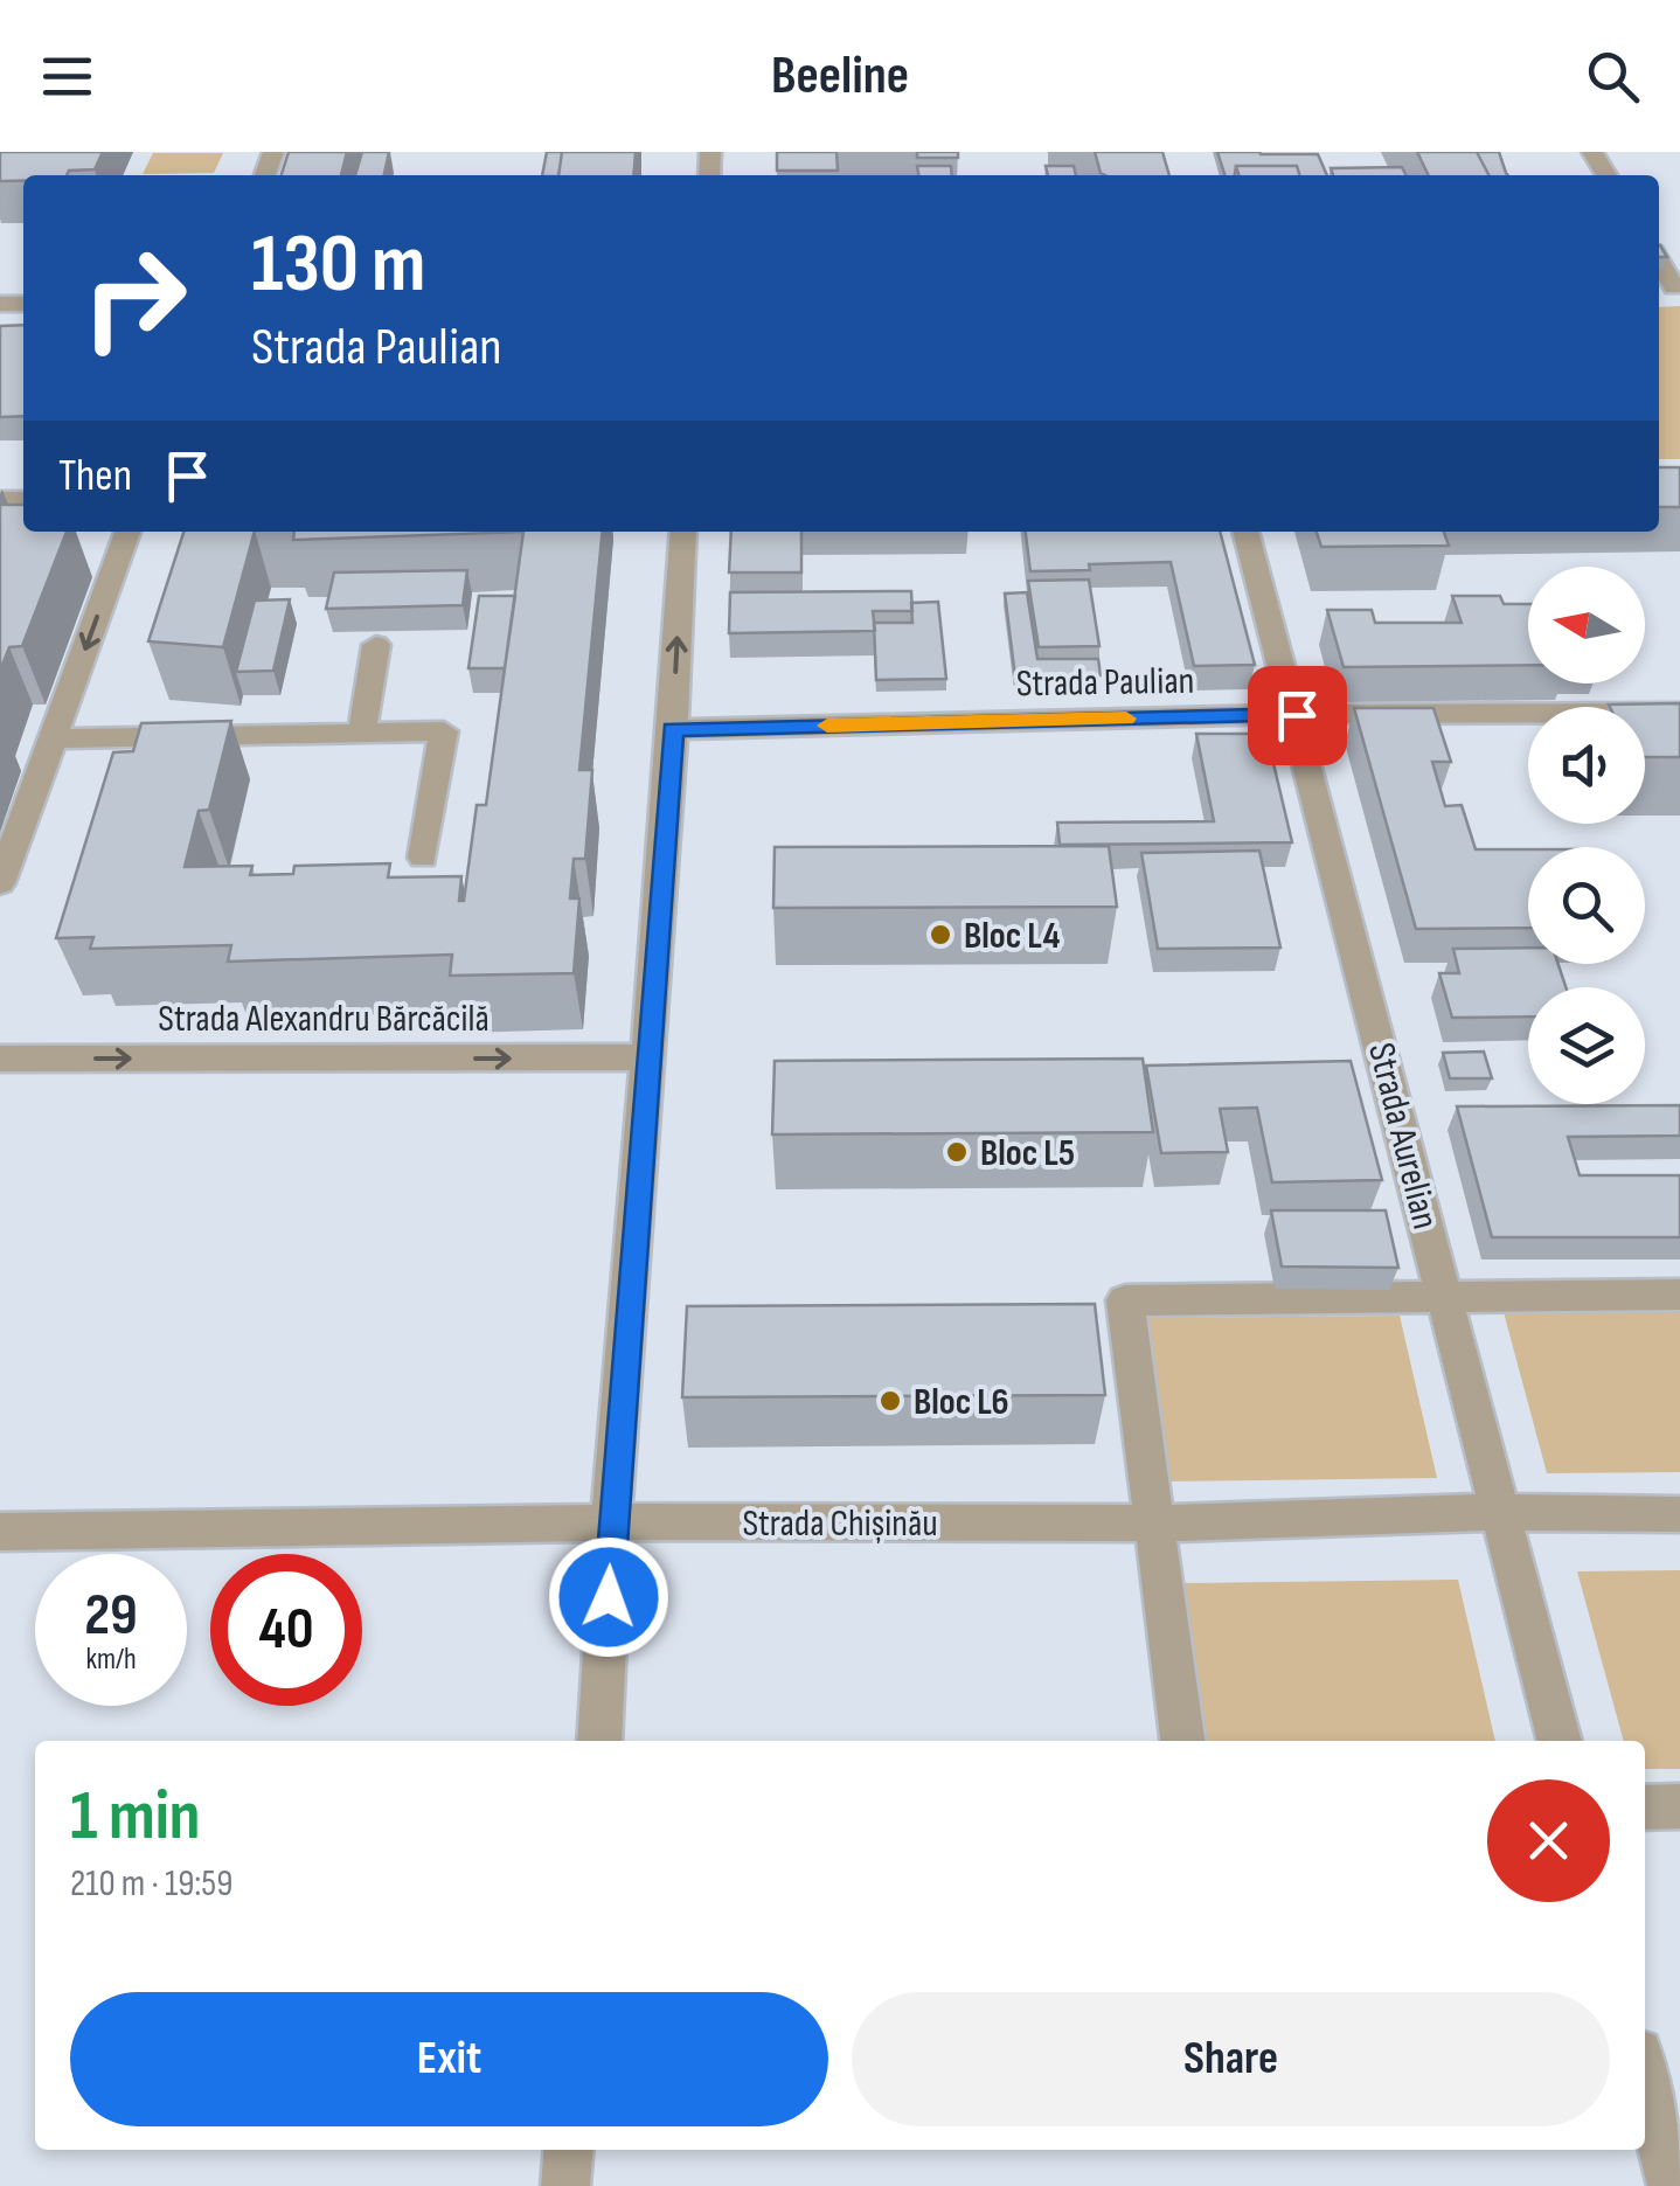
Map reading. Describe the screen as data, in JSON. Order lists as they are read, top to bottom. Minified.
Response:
{"streets":{"street":["Strada Paulian","Strada Alexandru Bărcăcilă","Strada Aurelian","Strada Chișinău"]},"crossings":[["Strada Paulian","Strada Aurelian"],["Strada Aurelian","Strada Chișinău"]],"one_way":["Strada Alexandru Bărcăcilă"],"places":["Bloc L4","Bloc L5","Bloc L6"],"north":"left","page":{"header":"Beeline","turn":["130 m","Strada Paulian"],"then":"Then","speed":"29 km/h","limit":"40","heading":["1 min","210 m · 19:59"],"buttons":["Exit","Share"]}}
